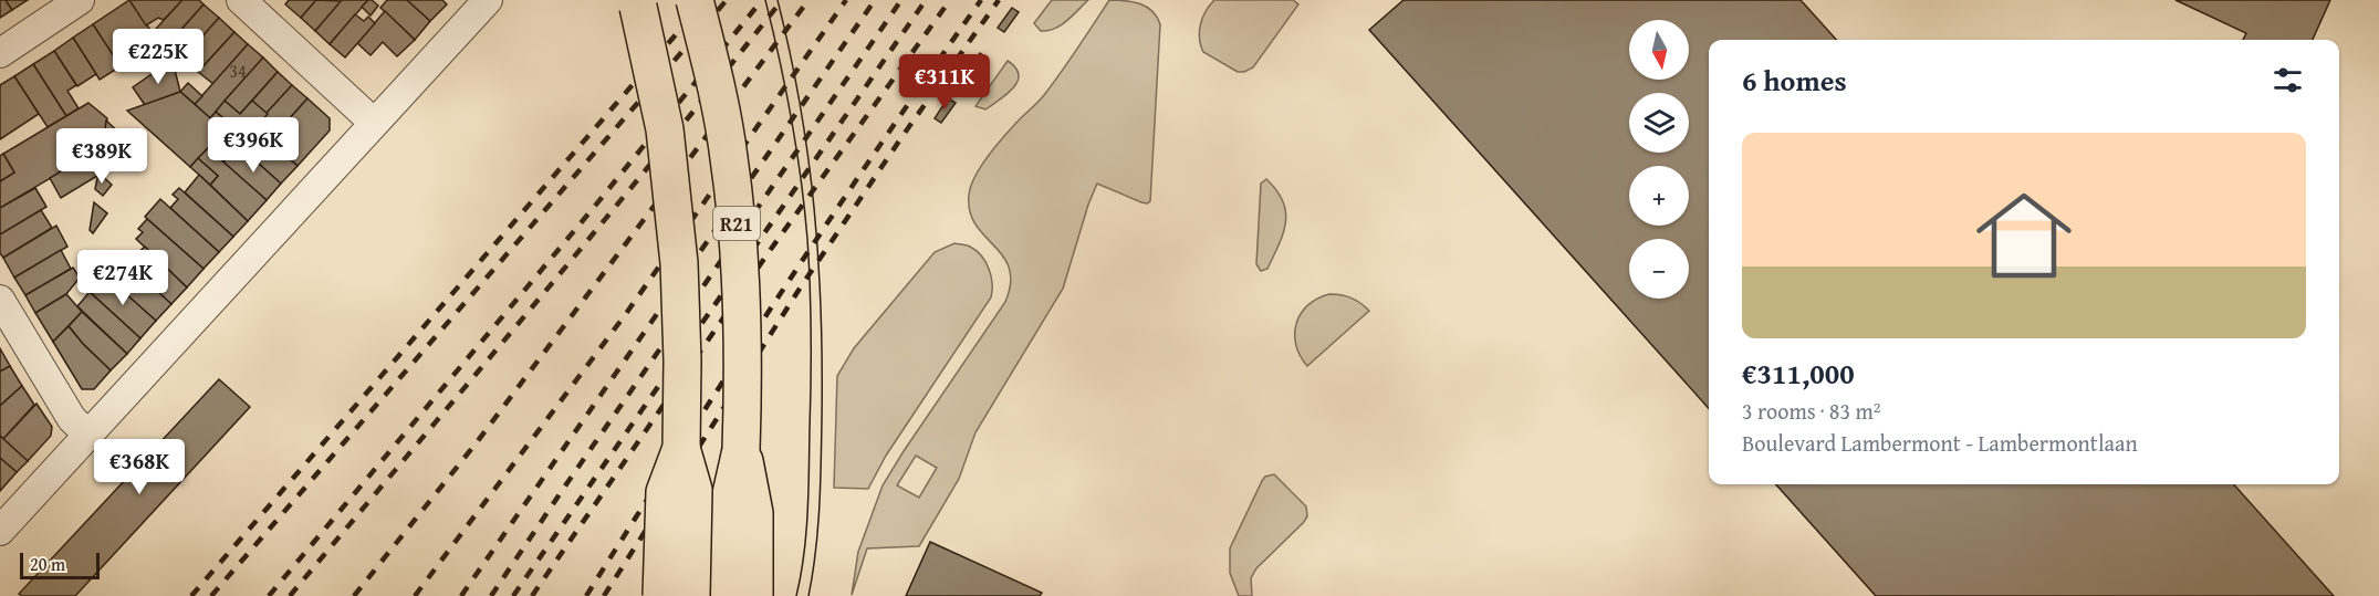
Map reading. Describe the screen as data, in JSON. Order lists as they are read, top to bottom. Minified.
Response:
{"streets":{"main road":["R21"]},"house_numbers":["34"],"scale_bar":"20 m","north":"bottom","page":{"map_buttons":["+","−"],"price":["€225K","€311K","€396K","€389K","€274K","€368K"],"heading":"6 homes","list":[{"name":"€311,000","note":"3 rooms · 83 m² · Boulevard Lambermont - Lambermontlaan"}],"scale":"20 m"}}
